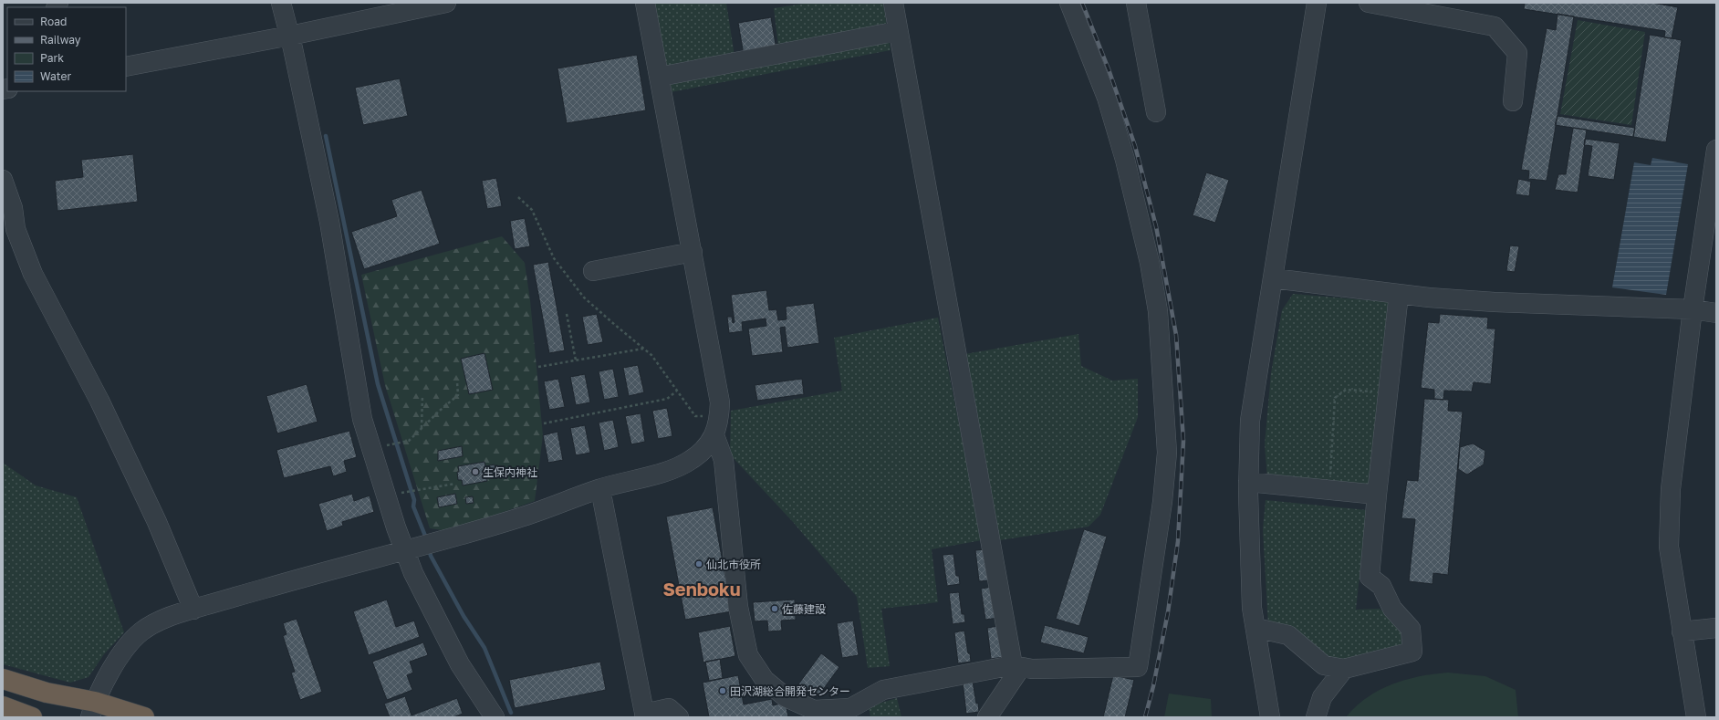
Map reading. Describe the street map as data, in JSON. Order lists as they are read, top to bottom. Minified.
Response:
{"districts":["Senboku"],"places":["生保内神社","仙北市役所","佐藤建設","田沢湖総合開発センター"],"legend":["Road","Railway","Park","Water"]}
